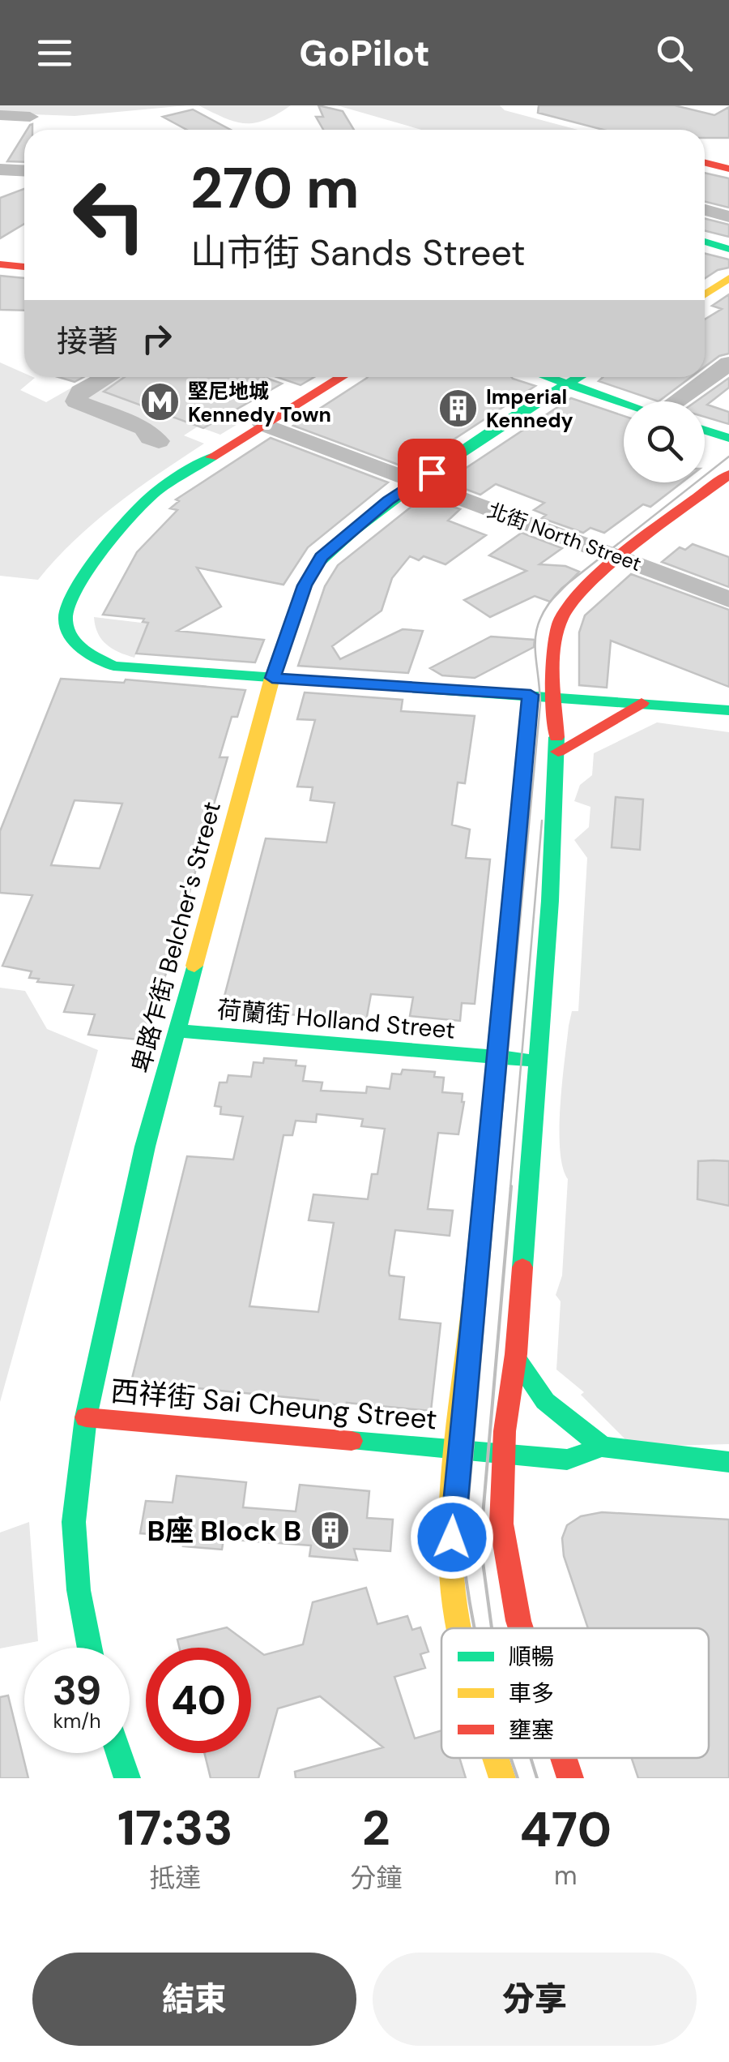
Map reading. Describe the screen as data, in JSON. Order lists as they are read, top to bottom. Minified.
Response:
{"streets":{"main road":["卑路乍街 Belcher's Street","荷蘭街 Holland Street","西祥街 Sai Cheung Street"],"street":["北街 North Street"]},"crossings":[["北街 North Street","卑路乍街 Belcher's Street"],["卑路乍街 Belcher's Street","荷蘭街 Holland Street"],["卑路乍街 Belcher's Street","西祥街 Sai Cheung Street"]],"places":{"metro station":["堅尼地城 Kennedy Town"],"building":["Imperial Kennedy","B座 Block B"]},"legend":["順暢","車多","壅塞"],"page":{"header":"GoPilot","turn":["270 m","山市街 Sands Street"],"then":"接著","speed":"39 km/h","limit":"40","eta":["17:33","抵達","2","分鐘","470","m"],"buttons":["結束","分享"]}}
